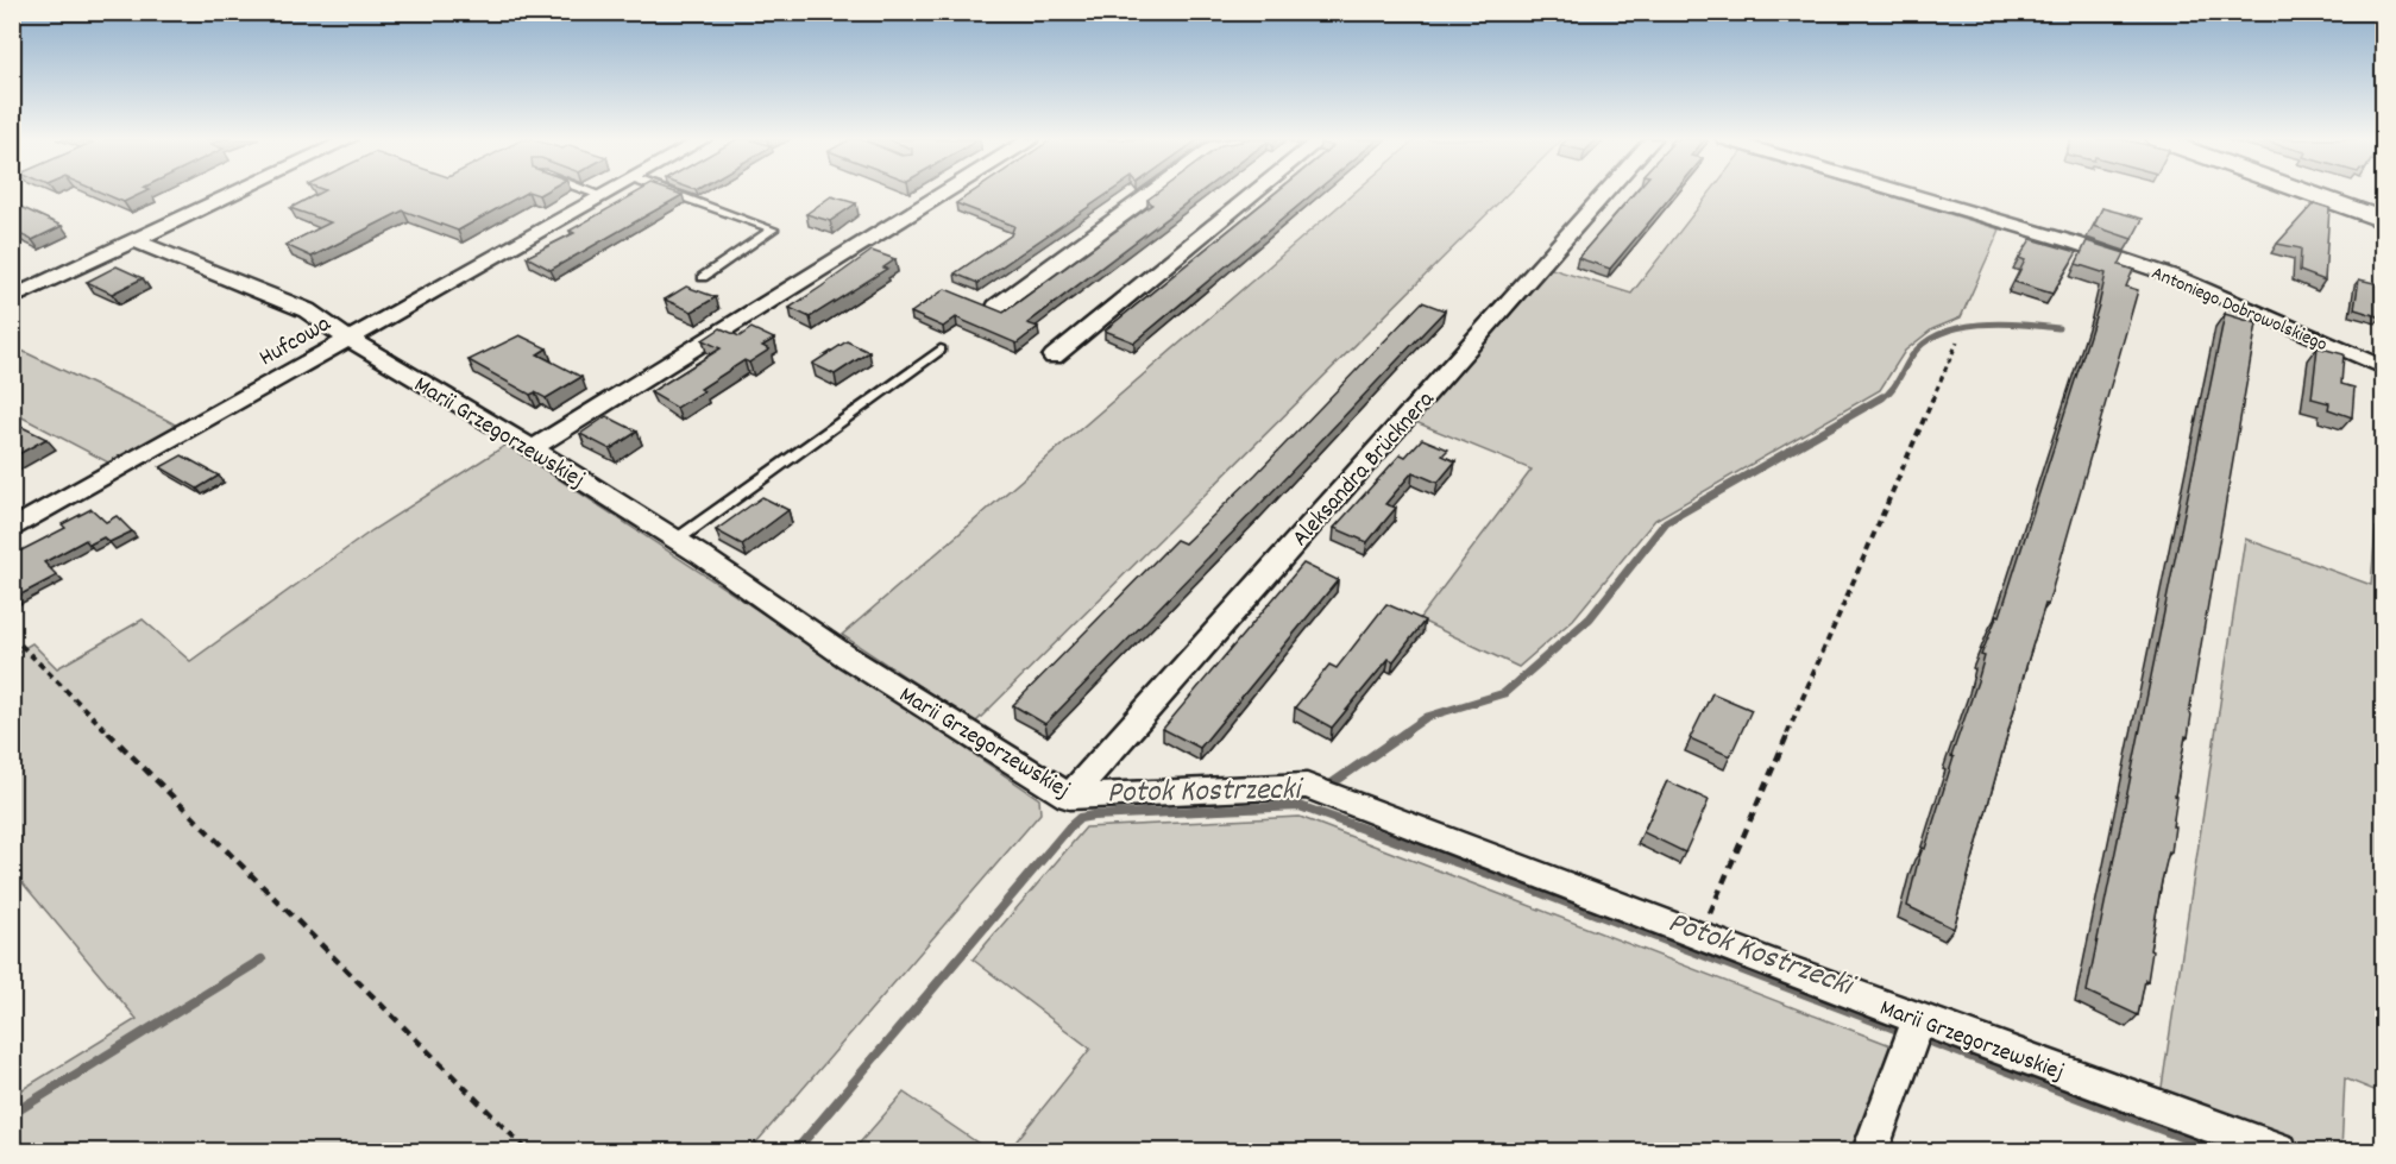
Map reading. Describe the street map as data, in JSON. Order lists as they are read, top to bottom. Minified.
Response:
{"streets":{"street":["Antoniego Dobrowolskiego","Hufcowa","Marii Grzegorzewskiej","Aleksandra Brücknera"]},"crossings":[["Hufcowa","Marii Grzegorzewskiej"],["Marii Grzegorzewskiej","Aleksandra Brücknera"]],"water":["Potok Kostrzecki"]}
